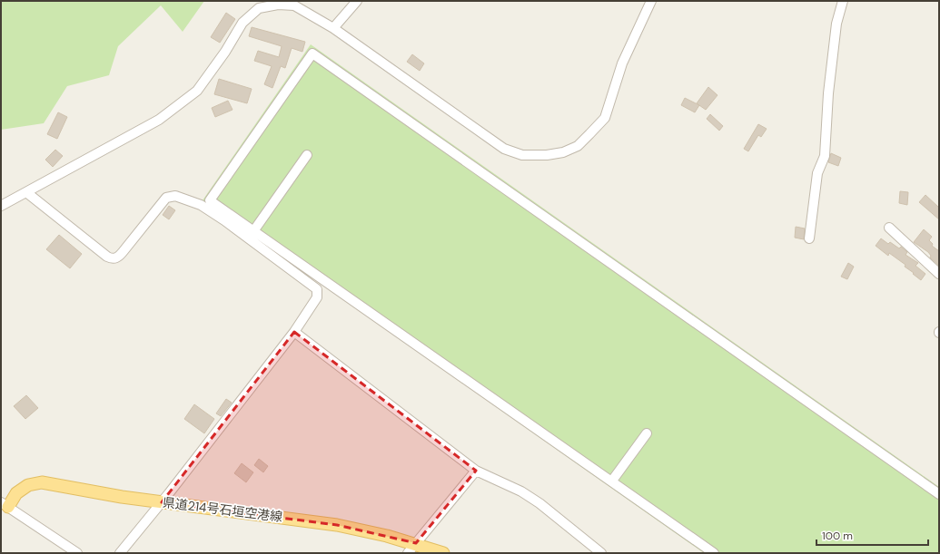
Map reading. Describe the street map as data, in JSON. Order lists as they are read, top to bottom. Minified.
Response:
{"streets":{"main road":["県道214号石垣空港線"]},"scale_bar":"100 m"}
